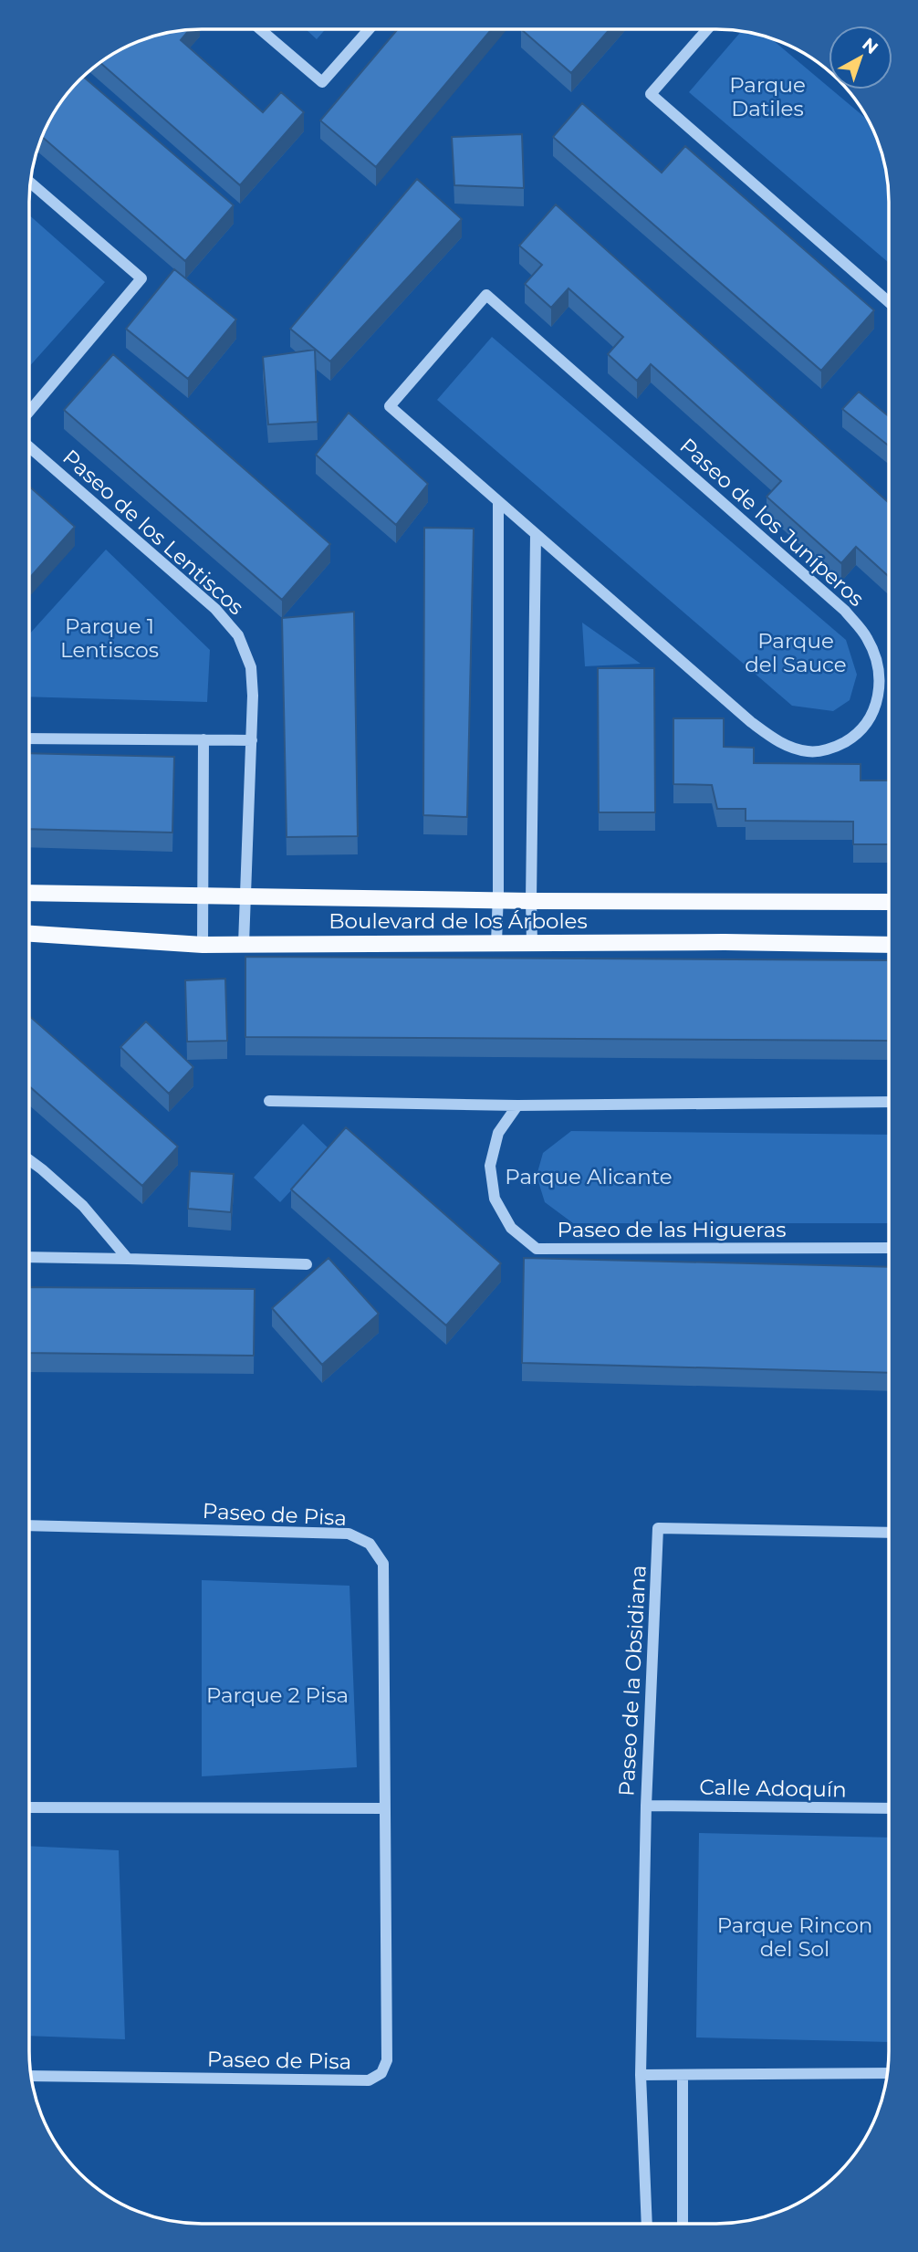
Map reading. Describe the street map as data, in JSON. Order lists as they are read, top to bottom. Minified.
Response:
{"streets":{"main road":["Boulevard de los Árboles"],"street":["Paseo de los Juníperos","Paseo de los Lentiscos","Paseo de las Higueras","Paseo de Pisa","Paseo de la Obsidiana","Calle Adoquín"]},"crossings":[["Paseo de los Lentiscos","Boulevard de los Árboles"],["Paseo de la Obsidiana","Calle Adoquín"]],"parks":["Parque Datiles","Parque 1 Lentiscos","Parque del Sauce","Parque Alicante","Parque 2 Pisa","Parque Rincon del Sol"],"north":"top right"}
